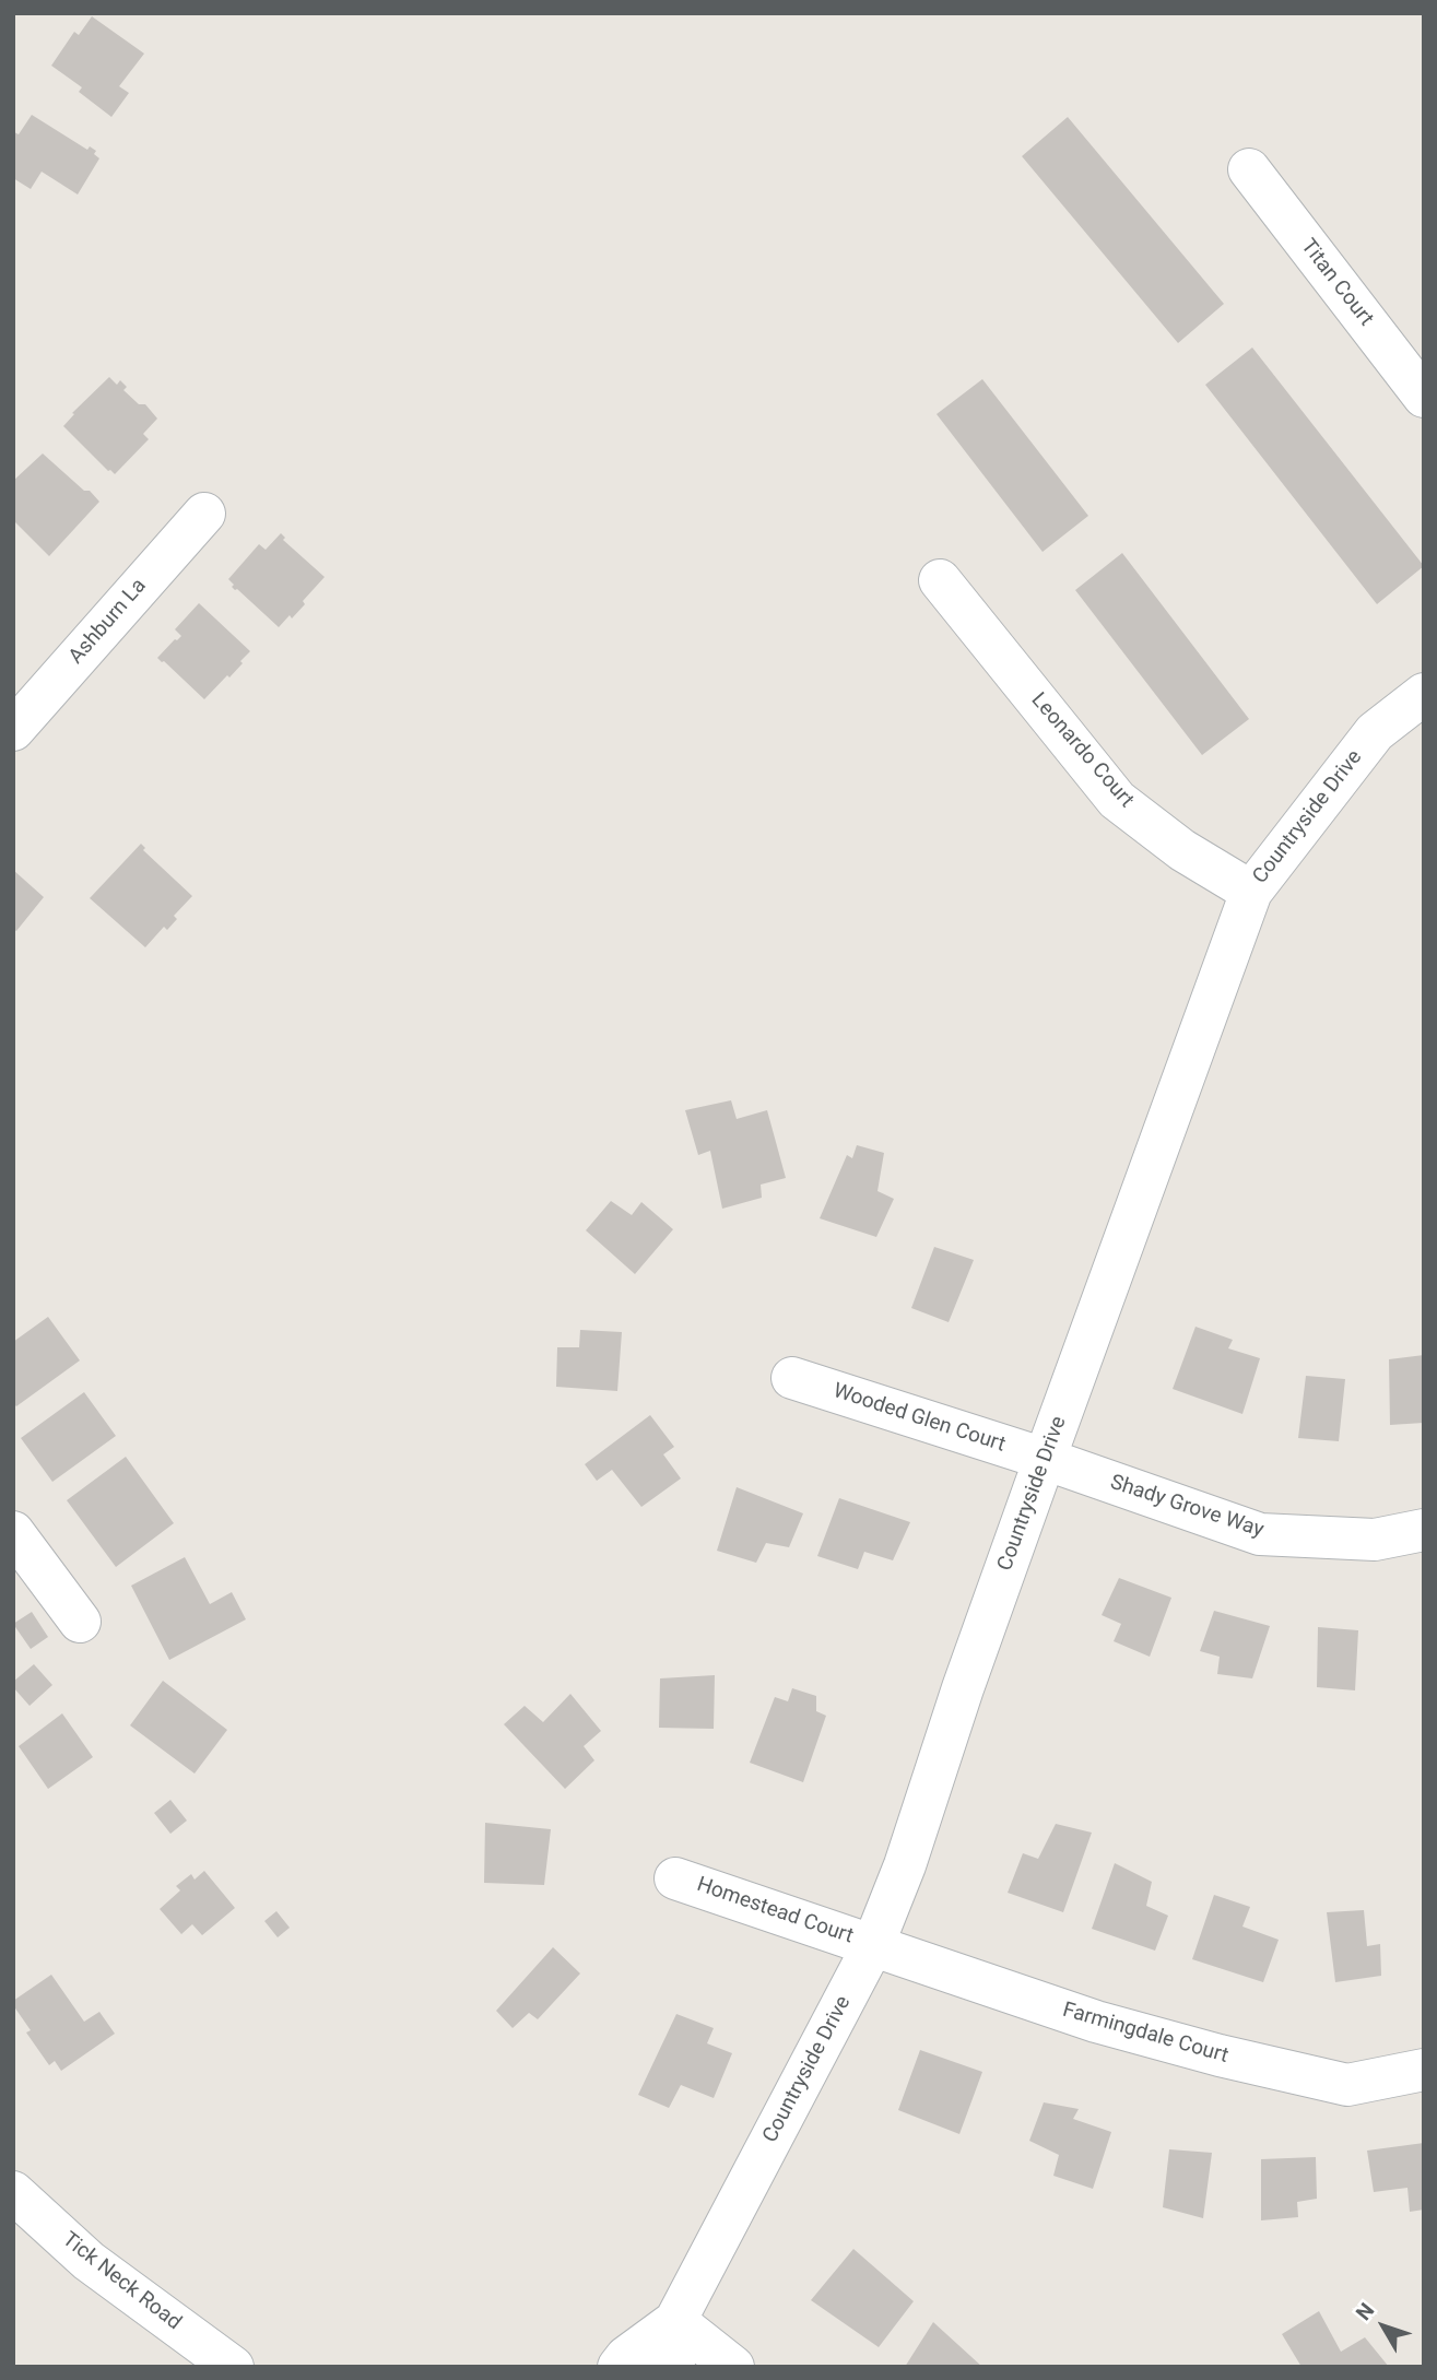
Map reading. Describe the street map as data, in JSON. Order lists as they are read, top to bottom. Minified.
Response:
{"streets":{"street":["Titan Court","Ashburn La","Leonardo Court","Countryside Drive","Wooded Glen Court","Shady Grove Way","Homestead Court","Farmingdale Court","Tick Neck Road"]},"crossings":[["Leonardo Court","Countryside Drive"],["Countryside Drive","Wooded Glen Court"],["Countryside Drive","Shady Grove Way"],["Countryside Drive","Homestead Court"],["Countryside Drive","Farmingdale Court"],["Wooded Glen Court","Shady Grove Way"],["Homestead Court","Farmingdale Court"]],"north":"top left"}
